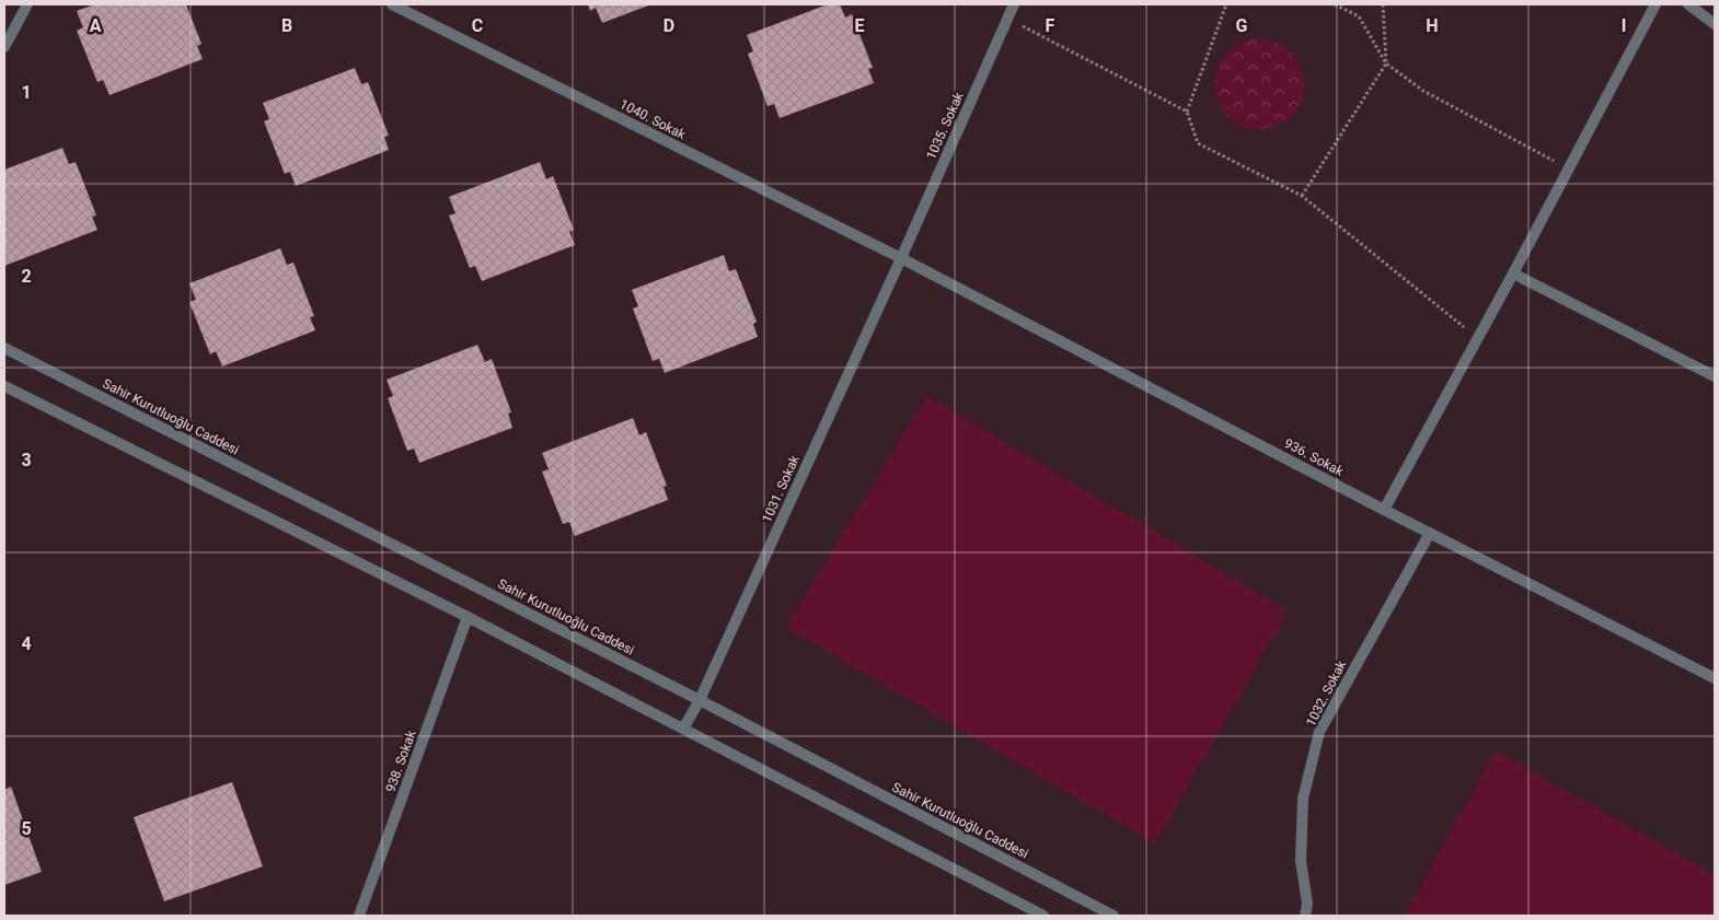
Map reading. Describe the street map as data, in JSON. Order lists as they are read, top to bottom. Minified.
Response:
{"streets":{"street":["1040. Sokak","1035. Sokak","Sahir Kurutluoğlu Caddesi","936. Sokak","1031. Sokak","1032. Sokak","938. Sokak"]},"crossings":[["1040. Sokak","1035. Sokak"],["1040. Sokak","936. Sokak"],["1040. Sokak","1031. Sokak"],["1035. Sokak","936. Sokak"],["1035. Sokak","1031. Sokak"],["Sahir Kurutluoğlu Caddesi","1031. Sokak"],["936. Sokak","1031. Sokak"],["936. Sokak","1032. Sokak"]],"grid":{"columns":["A","B","C","D","E","F","G","H","I"],"rows":["1","2","3","4","5"]}}
